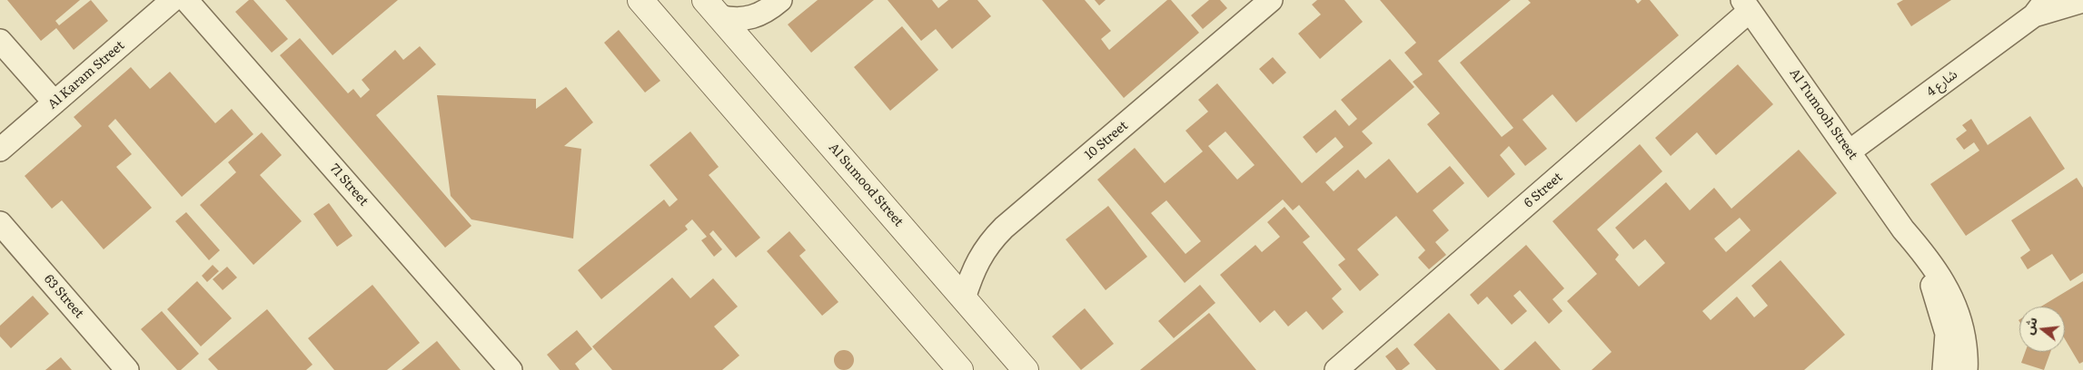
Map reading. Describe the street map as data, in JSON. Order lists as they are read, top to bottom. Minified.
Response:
{"streets":{"street":["Al Karam Street","شارع 4","Al Tumooh Street","10 Street","71 Street","Al Sumood Street","6 Street","63 Street"]},"crossings":[["شارع 4","Al Tumooh Street"],["Al Tumooh Street","6 Street"],["10 Street","Al Sumood Street"]],"north":"left"}
